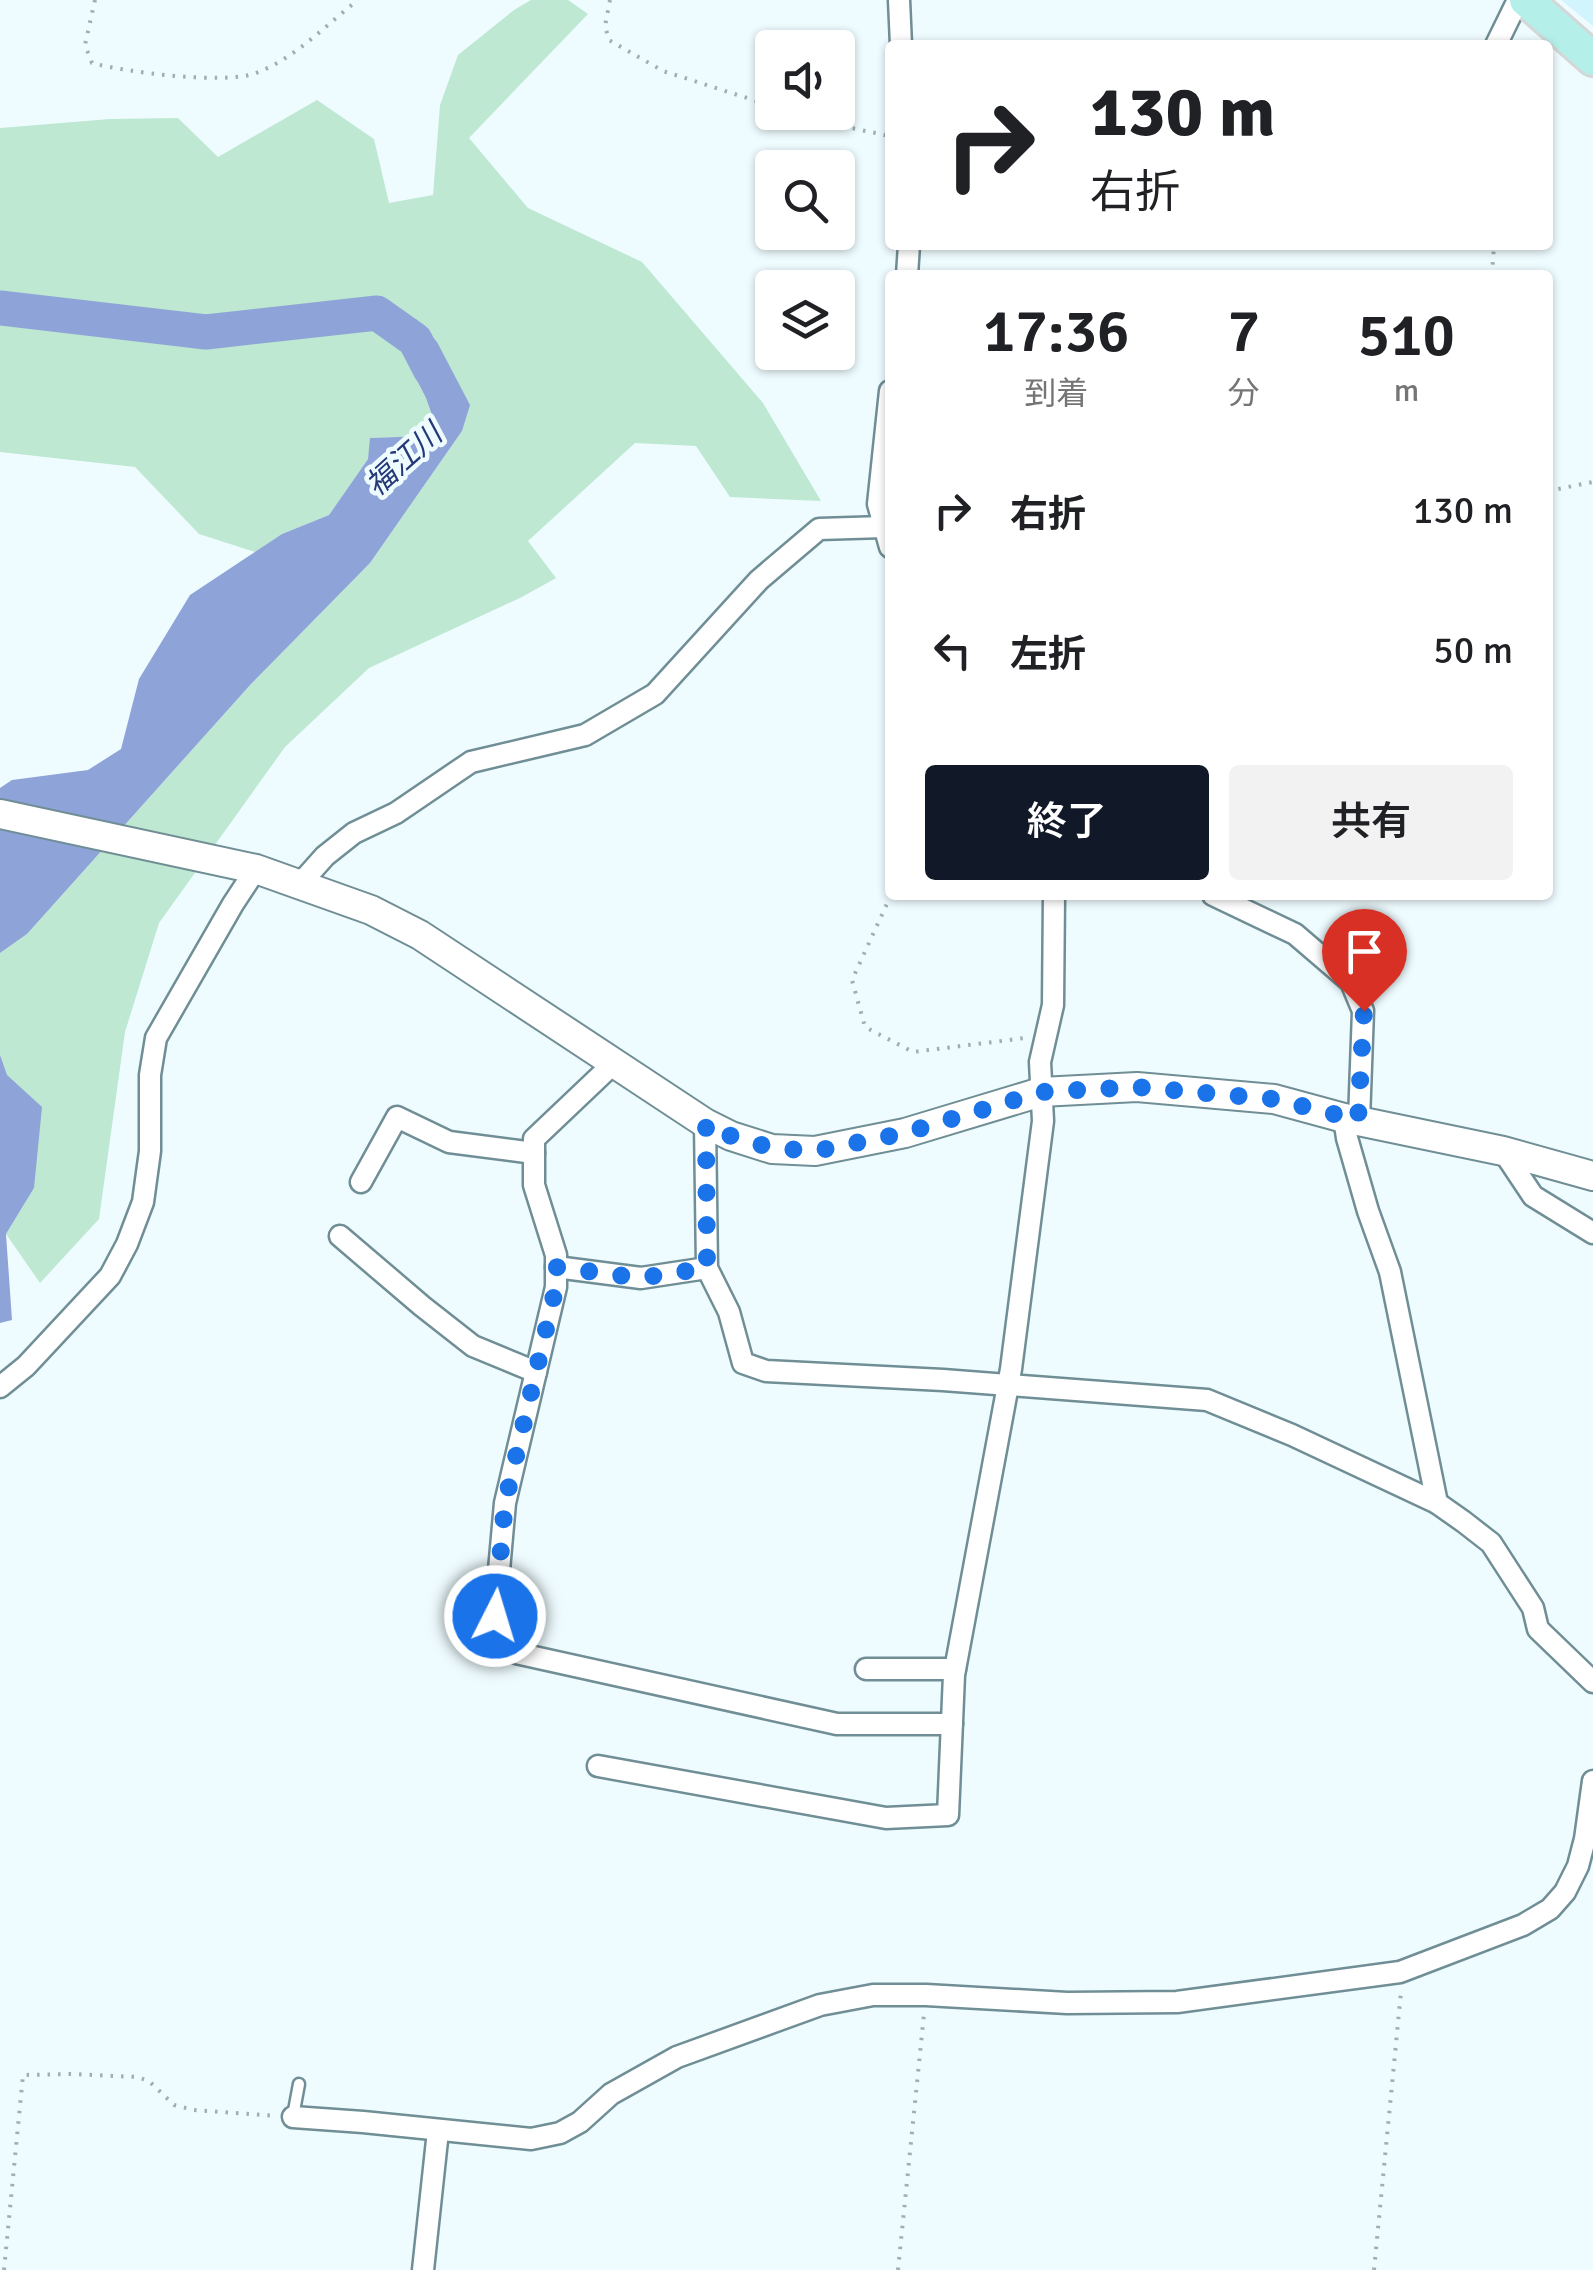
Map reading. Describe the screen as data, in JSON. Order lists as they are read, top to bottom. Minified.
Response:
{"water":["福江川"],"page":{"turn":["130 m","右折"],"eta":["17:36","到着","7","分","510","m"],"list":[{"name":"右折","value":"130 m"},{"name":"左折","value":"50 m"}],"buttons":["終了","共有"]}}
